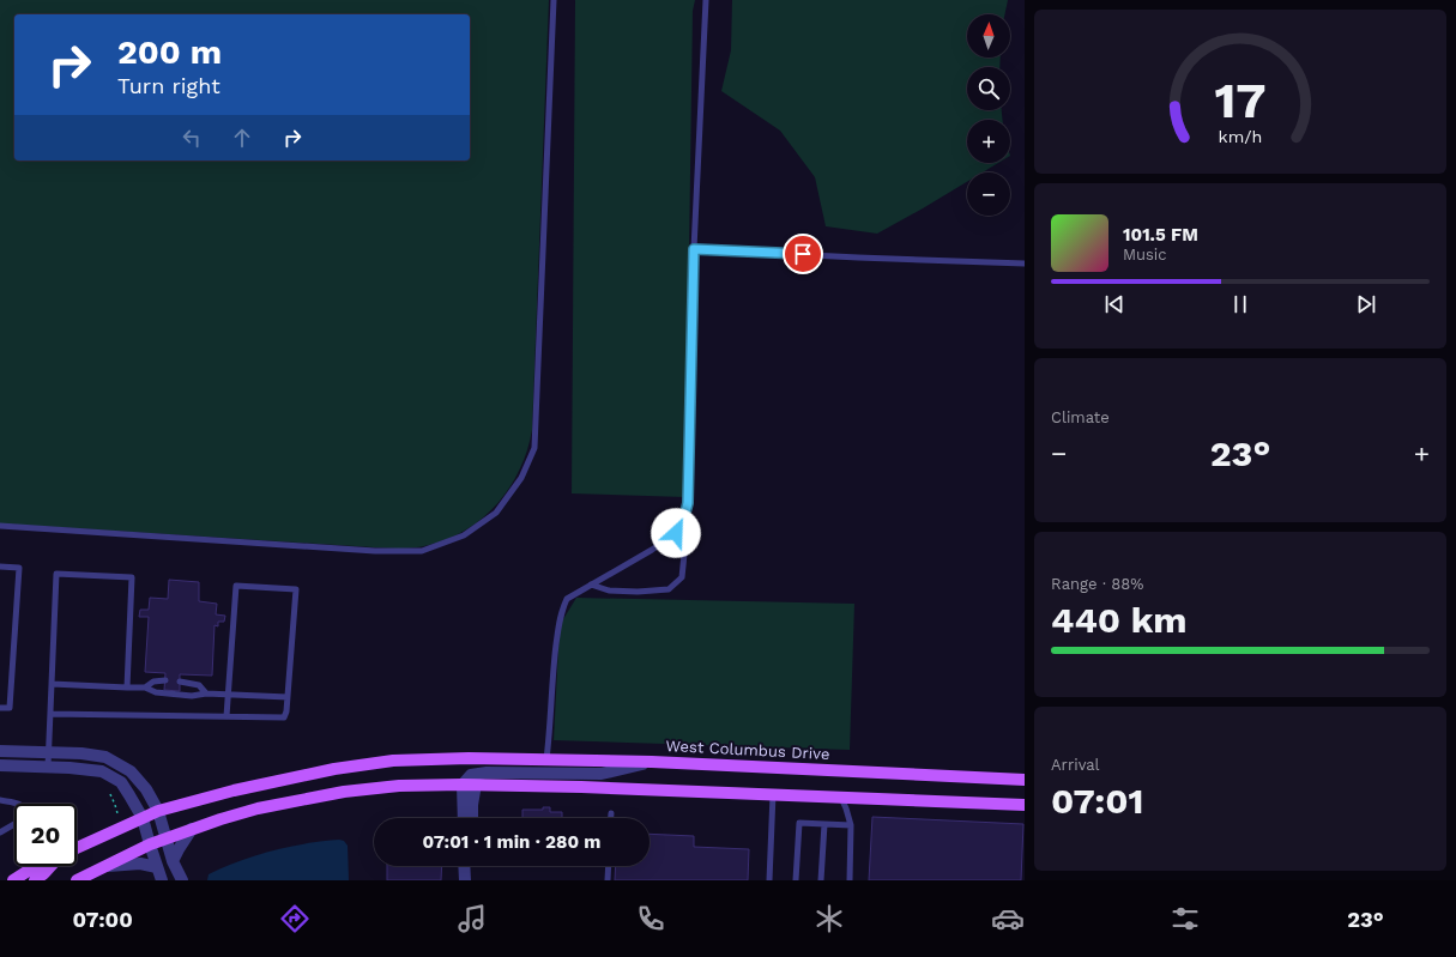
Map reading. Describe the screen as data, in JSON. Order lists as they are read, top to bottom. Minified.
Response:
{"streets":{"main road":["West Columbus Drive"]},"north":"top","page":{"map_buttons":["+","−"],"turn":["200 m","Turn right"],"song":["101.5 FM","Music"],"tile":["Climate",["Range · 88%","440 km"],["Arrival","07:01"]],"heat":["−","23°","+"],"limit":"20","trip":"07:01 · 1 min · 280 m","tabs":["07:00","23°"],"gauge":["17","km/h"]}}
